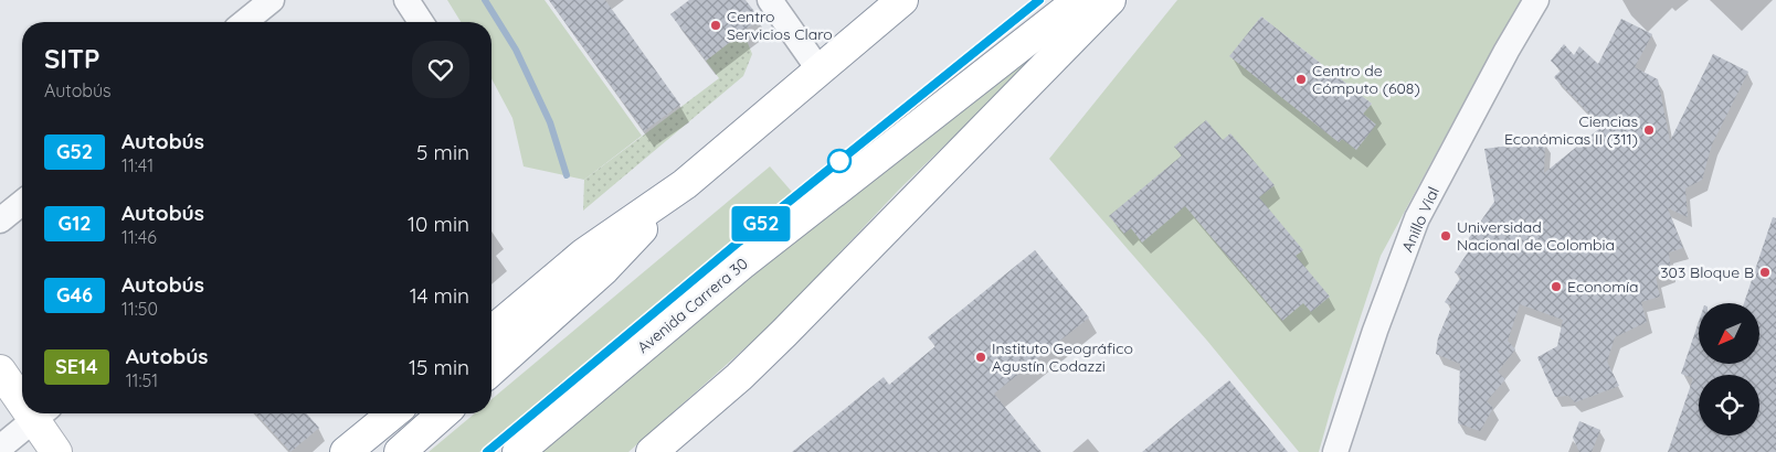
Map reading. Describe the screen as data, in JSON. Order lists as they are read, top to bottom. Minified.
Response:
{"streets":{"main road":["Avenida Carrera 30"],"street":["Anillo Vial"]},"places":["Centro Servicios Claro","Centro de Cómputo (608)","Ciencias Económicas II (311)","Universidad Nacional de Colombia","303 Bloque B","Economía","Instituto Geográfico Agustín Codazzi"],"lines":["bus line G52"],"north":"bottom left","page":{"on_map":"G52","heading":["SITP","Autobús"],"list":[{"mark":"G52","name":"Autobús","note":"11:41","value":"5 min"},{"mark":"G12","name":"Autobús","note":"11:46","value":"10 min"},{"mark":"G46","name":"Autobús","note":"11:50","value":"14 min"},{"mark":"SE14","name":"Autobús","note":"11:51","value":"15 min"}]}}
